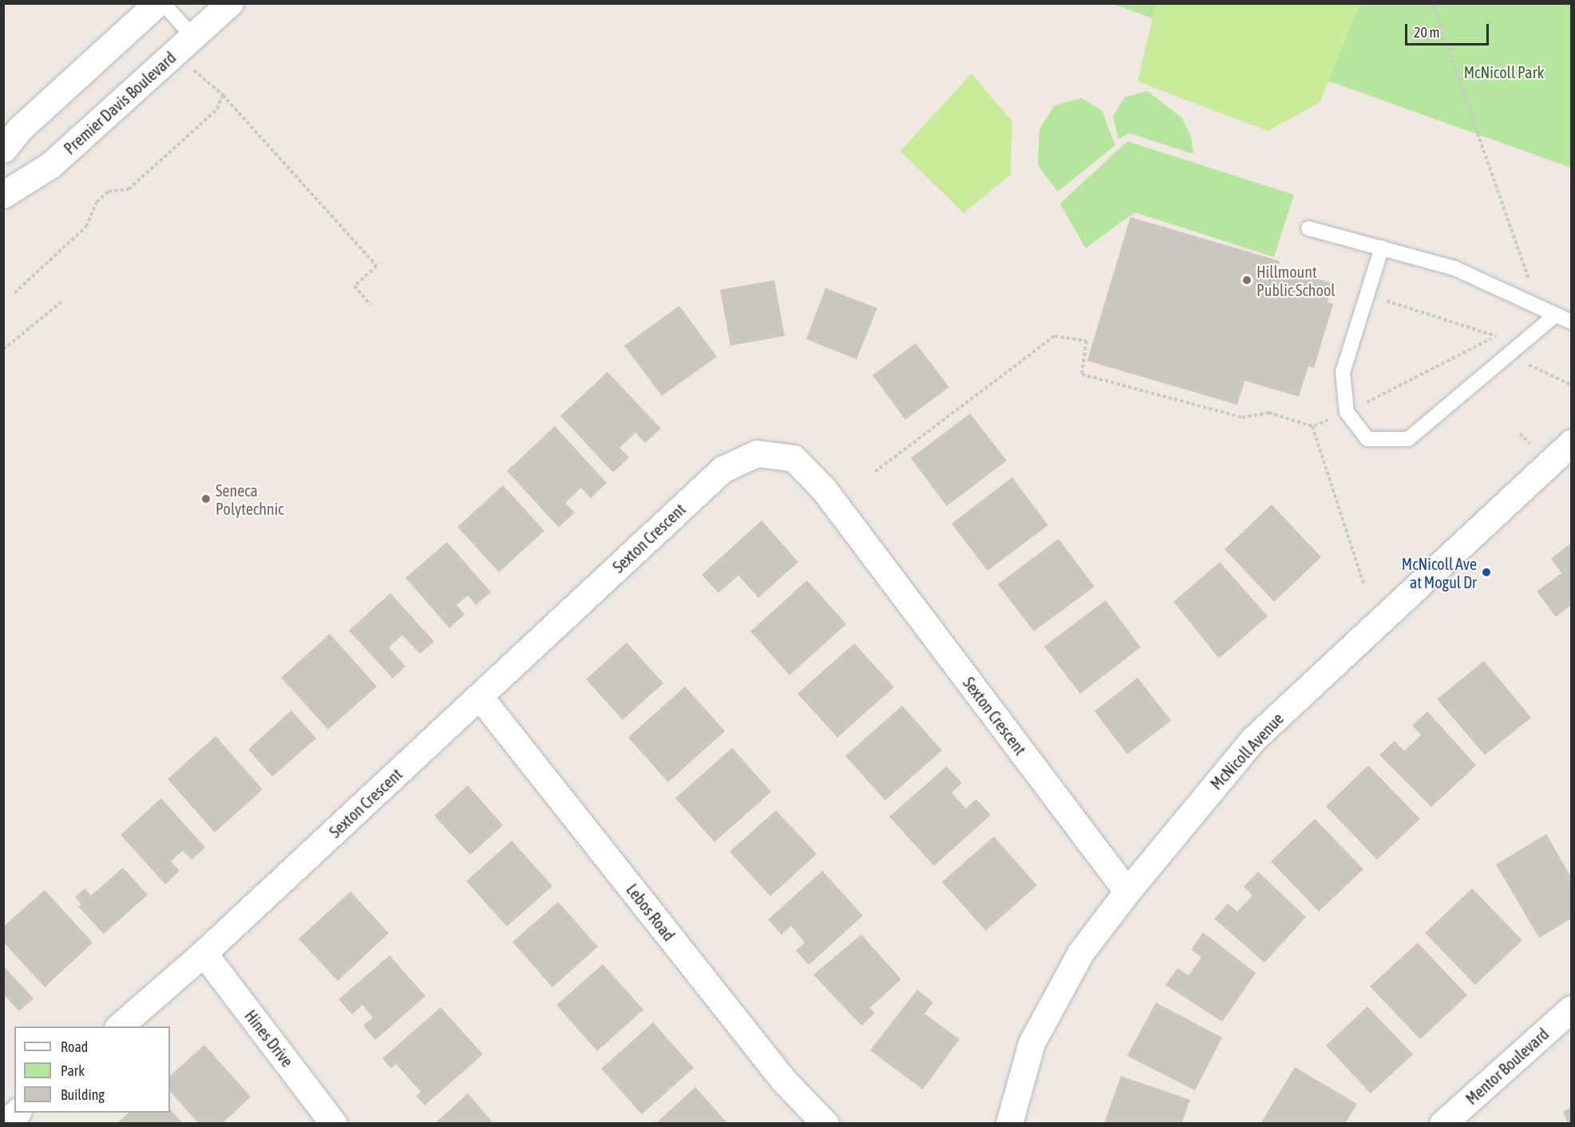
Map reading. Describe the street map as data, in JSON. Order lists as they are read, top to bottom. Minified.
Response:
{"streets":{"street":["Premier Davis Boulevard","Sexton Crescent","McNicoll Avenue","Lebos Road","Hines Drive","Mentor Boulevard"]},"crossings":[["Sexton Crescent","McNicoll Avenue"],["Sexton Crescent","Lebos Road"],["Sexton Crescent","Hines Drive"]],"parks":["McNicoll Park"],"places":["Hillmount Public School","Seneca Polytechnic","McNicoll Ave at Mogul Dr"],"legend":["Road","Park","Building"],"scale_bar":"20 m"}
